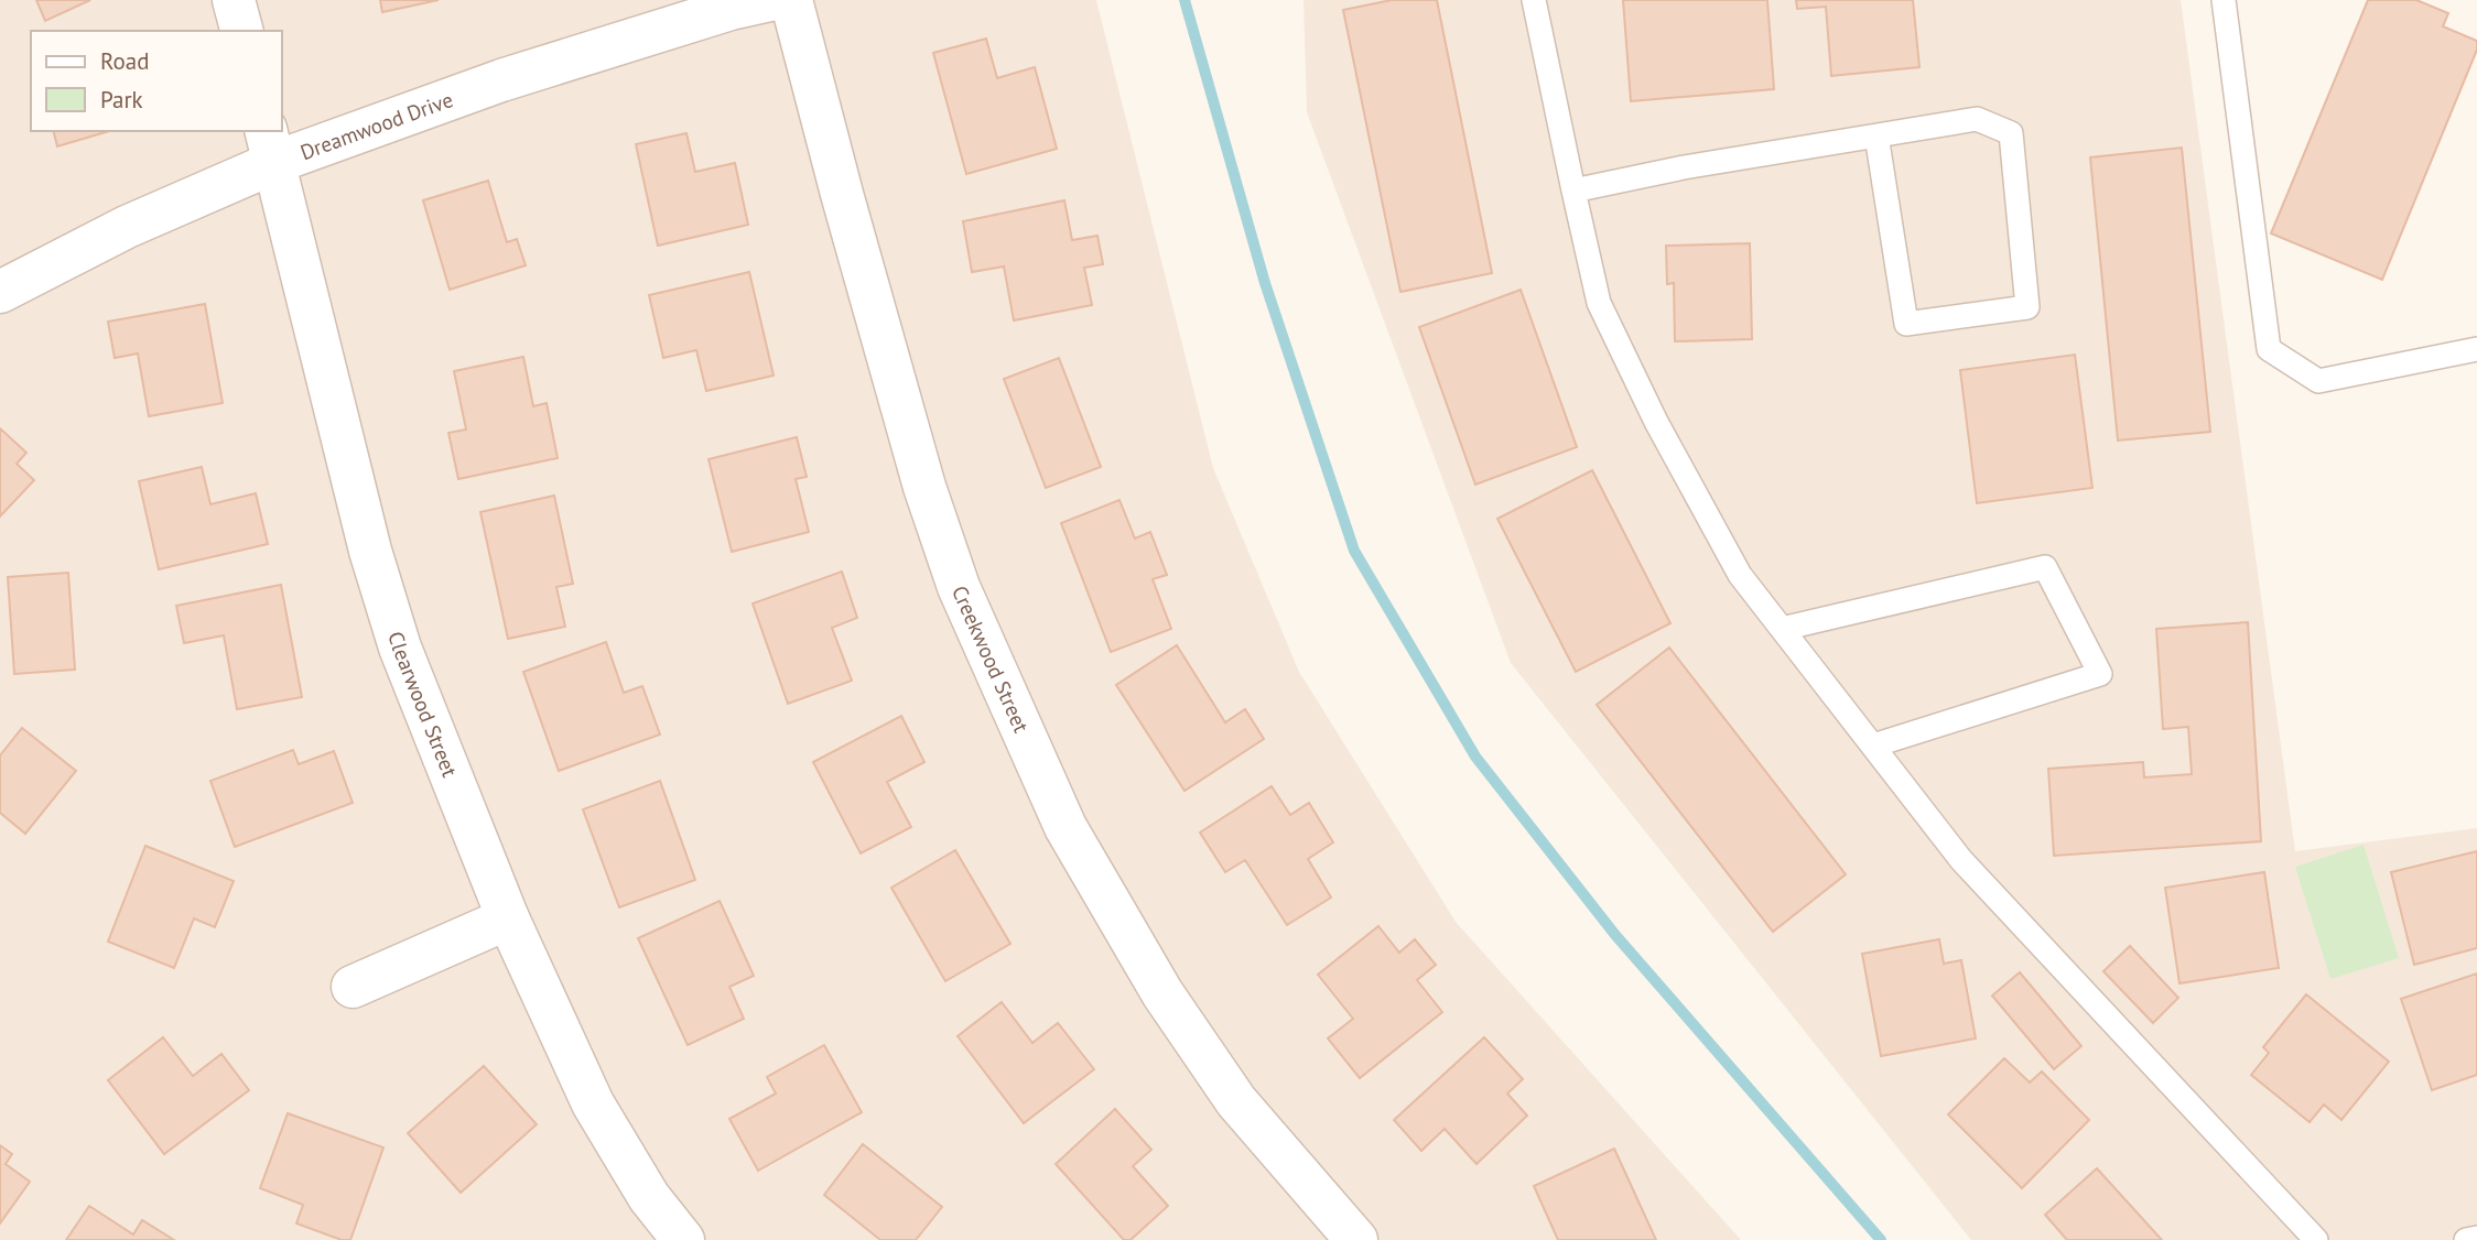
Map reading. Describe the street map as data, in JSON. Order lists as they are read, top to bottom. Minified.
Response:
{"streets":{"street":["Dreamwood Drive","Creekwood Street","Clearwood Street"]},"crossings":[["Dreamwood Drive","Clearwood Street"]],"legend":["Road","Park"]}
